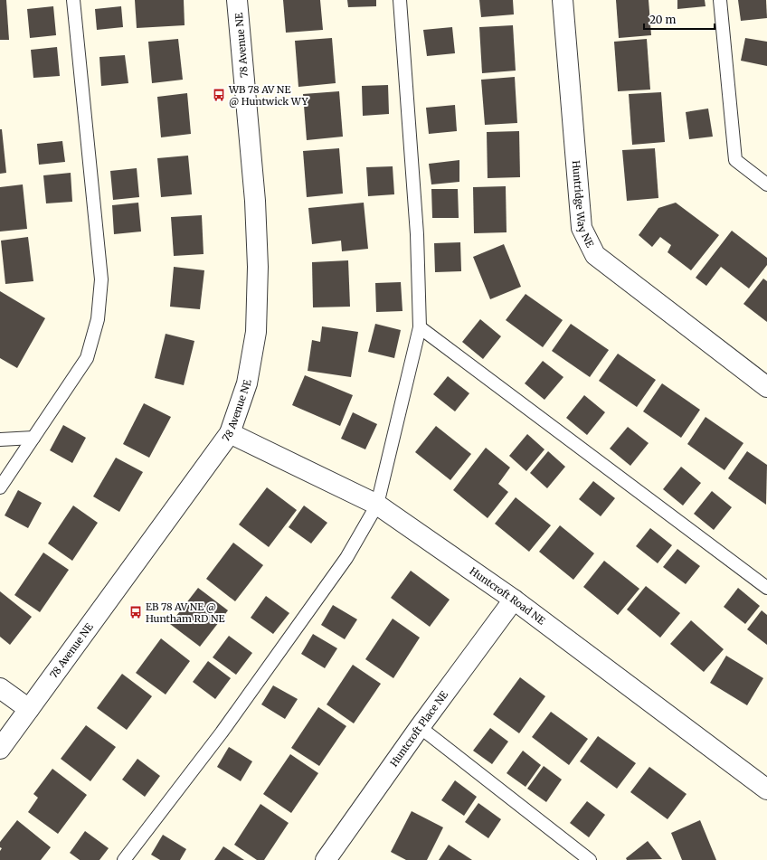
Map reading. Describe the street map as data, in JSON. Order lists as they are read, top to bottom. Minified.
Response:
{"streets":{"street":["78 Avenue NE","Huntridge Way NE","Huntcroft Road NE","Huntcroft Place NE"]},"crossings":[["78 Avenue NE","Huntcroft Road NE"],["Huntcroft Road NE","Huntcroft Place NE"]],"places":{"bus stop":["WB 78 AV NE @ Huntwick WY","EB 78 AV NE @ Huntham RD NE"]},"scale_bar":"20 m"}
